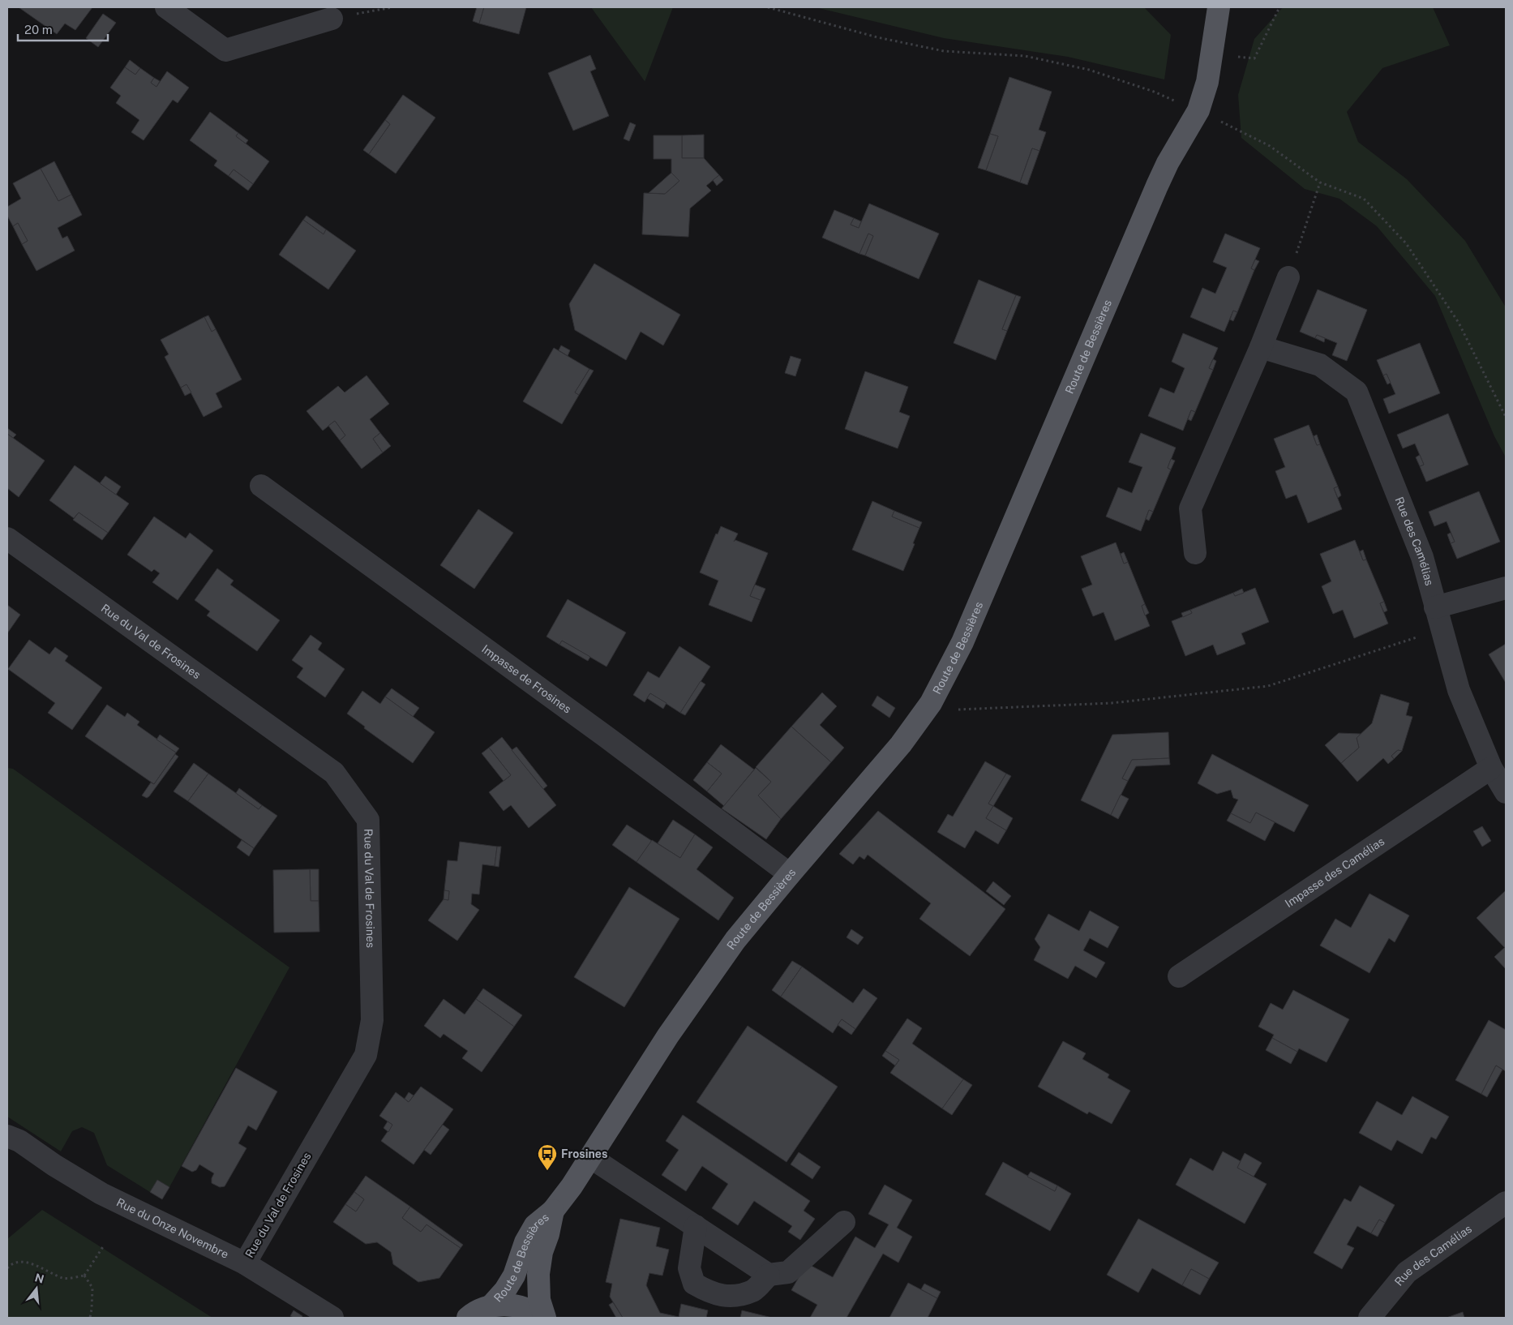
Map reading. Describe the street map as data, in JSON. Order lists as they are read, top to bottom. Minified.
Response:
{"streets":{"main road":["Route de Bessières"],"street":["Rue des Camélias","Rue du Val de Frosines","Impasse de Frosines","Impasse des Camélias","Rue du Onze Novembre"]},"crossings":[["Route de Bessières","Impasse de Frosines"],["Rue des Camélias","Impasse des Camélias"],["Rue du Val de Frosines","Rue du Onze Novembre"]],"places":{"bus stop":["Frosines"]},"scale_bar":"20 m","north":"top"}
